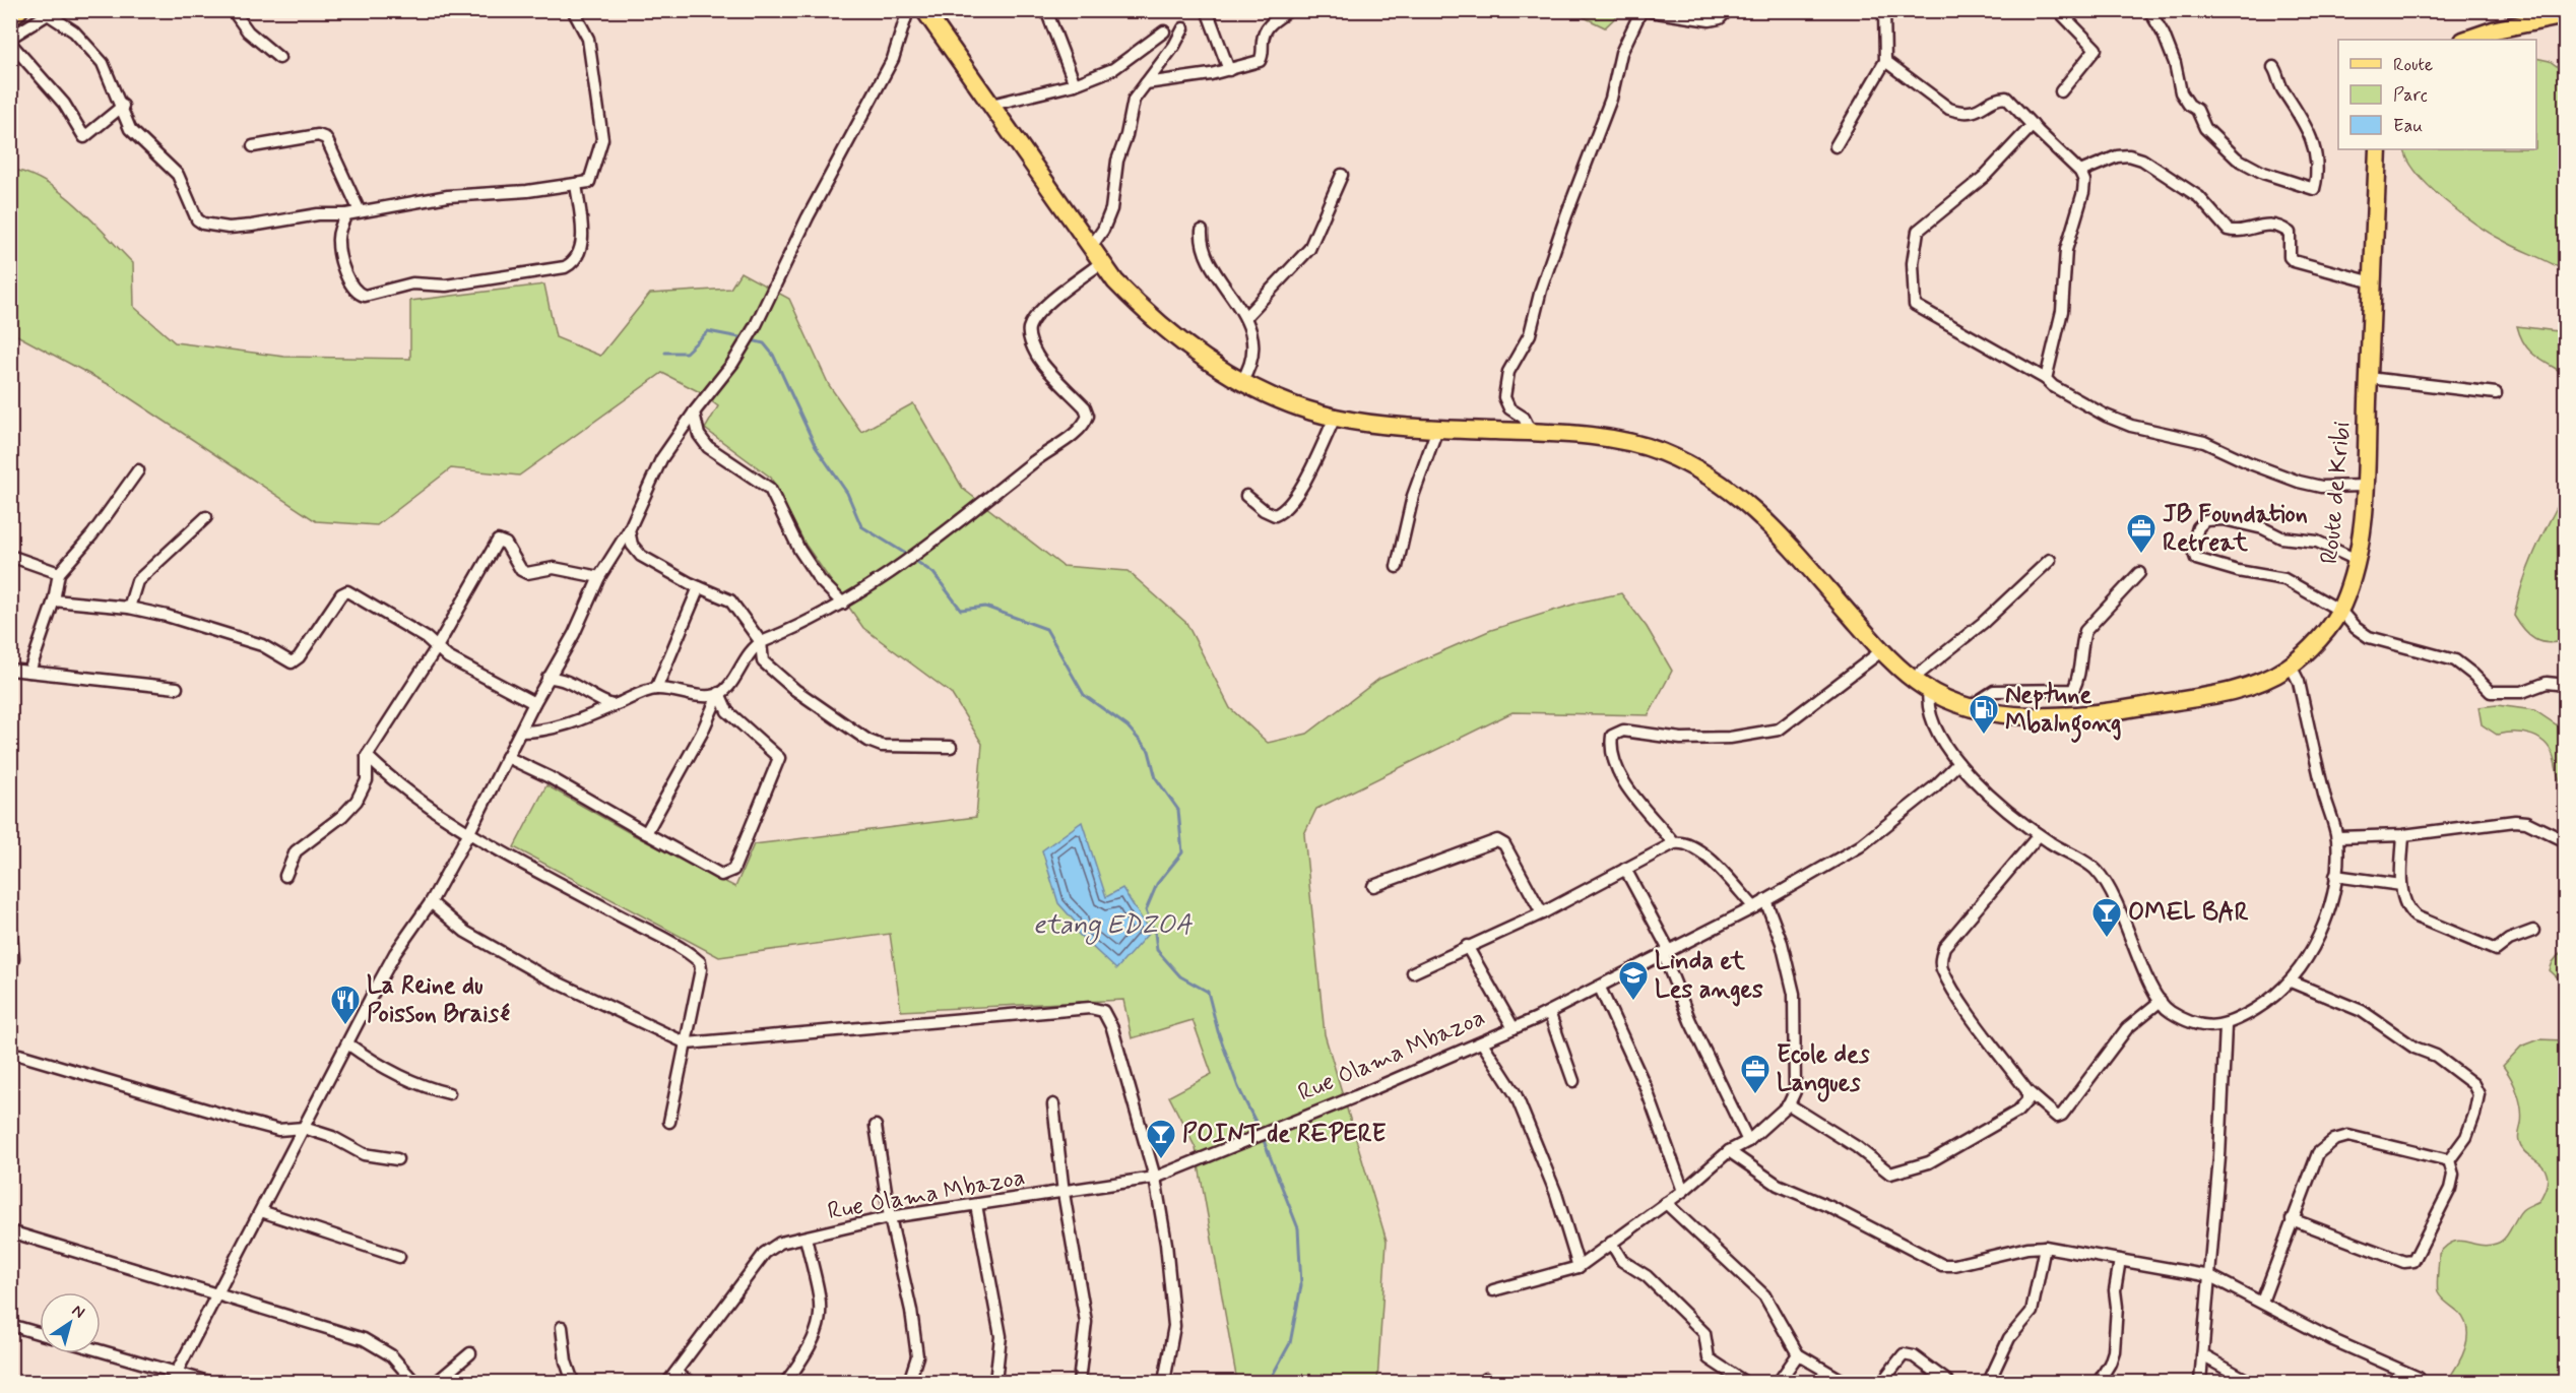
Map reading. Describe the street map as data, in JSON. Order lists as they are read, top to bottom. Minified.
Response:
{"streets":{"main road":["Route de Kribi"],"street":["Rue Olama Mbazoa"]},"water":["etang EDZOA"],"places":{"office":["JB Foundation Retreat","Ecole des Langues"],"fuel station":["Neptune Mbalngong"],"bar":["OMEL BAR","POINT de REPERE"],"school or university":["Linda et Les anges"],"restaurant":["La Reine du Poisson Braisé"]},"legend":["Route","Parc","Eau"],"north":"top right"}
